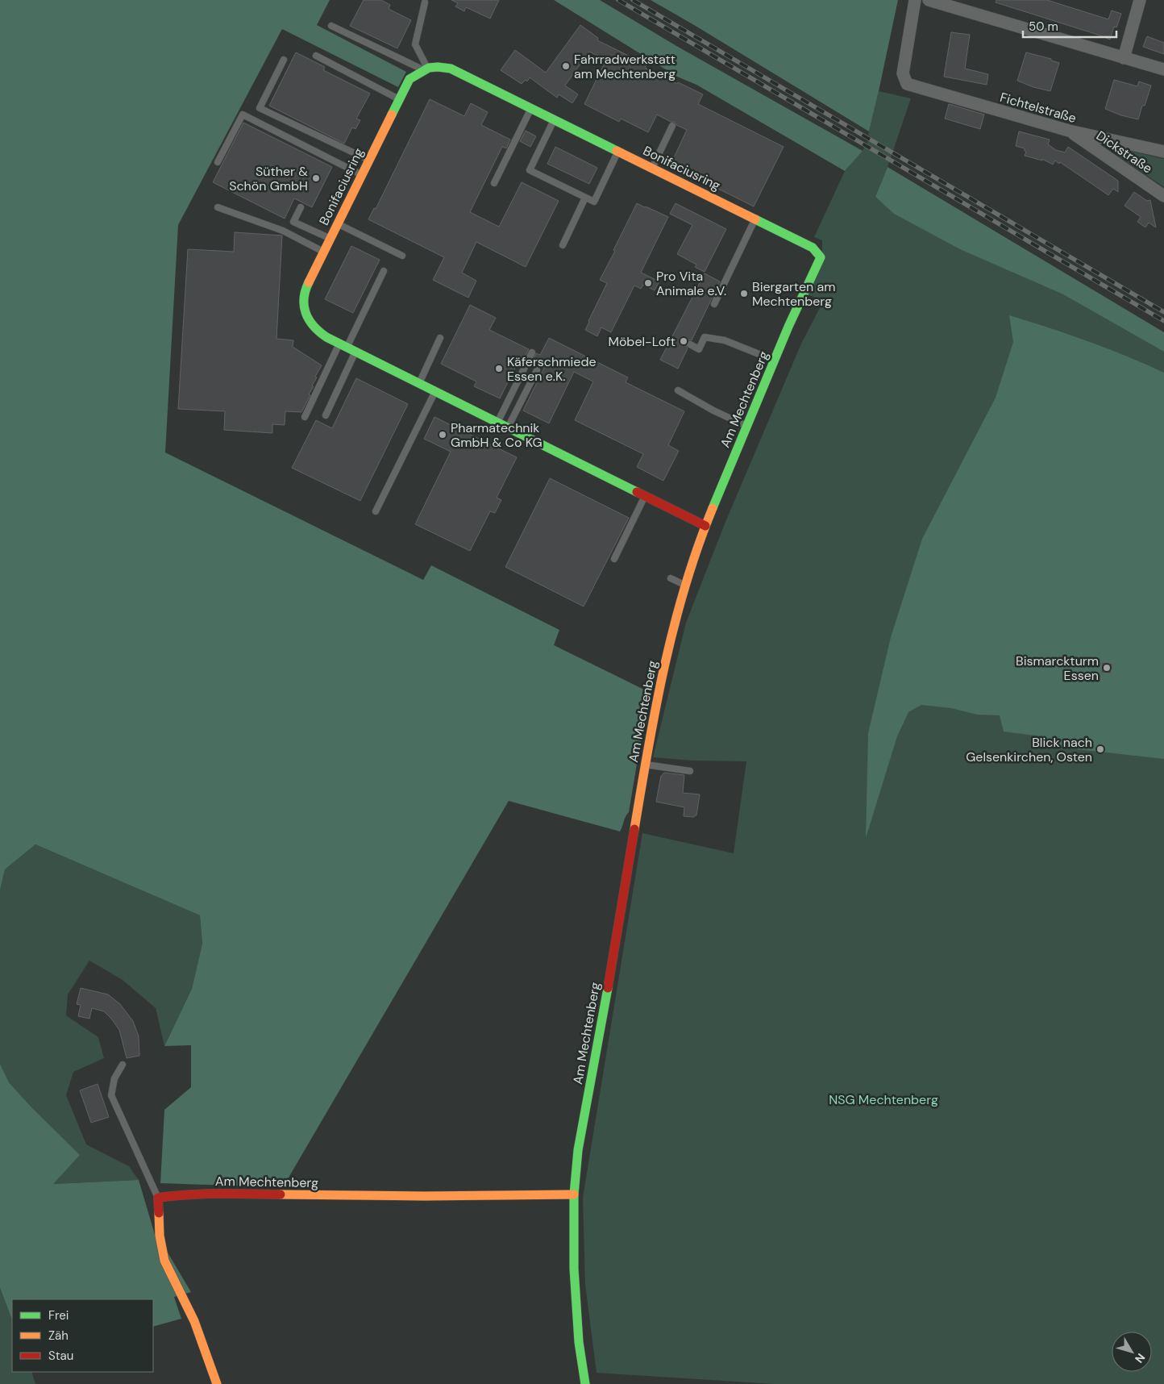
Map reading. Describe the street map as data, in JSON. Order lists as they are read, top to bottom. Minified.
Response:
{"streets":{"street":["Fichtelstraße","Dickstraße","Bonifaciusring","Am Mechtenberg"]},"crossings":[["Fichtelstraße","Dickstraße"],["Bonifaciusring","Am Mechtenberg"]],"parks":["NSG Mechtenberg"],"places":["Fahrradwerkstatt am Mechtenberg","Süther & Schön GmbH","Pro Vita Animale e.V.","Biergarten am Mechtenberg","Möbel-Loft","Käferschmiede Essen e.K.","Pharmatechnik GmbH & Co KG","Bismarckturm Essen","Blick nach Gelsenkirchen, Osten"],"legend":["Frei","Zäh","Stau"],"scale_bar":"50 m","north":"bottom right"}
